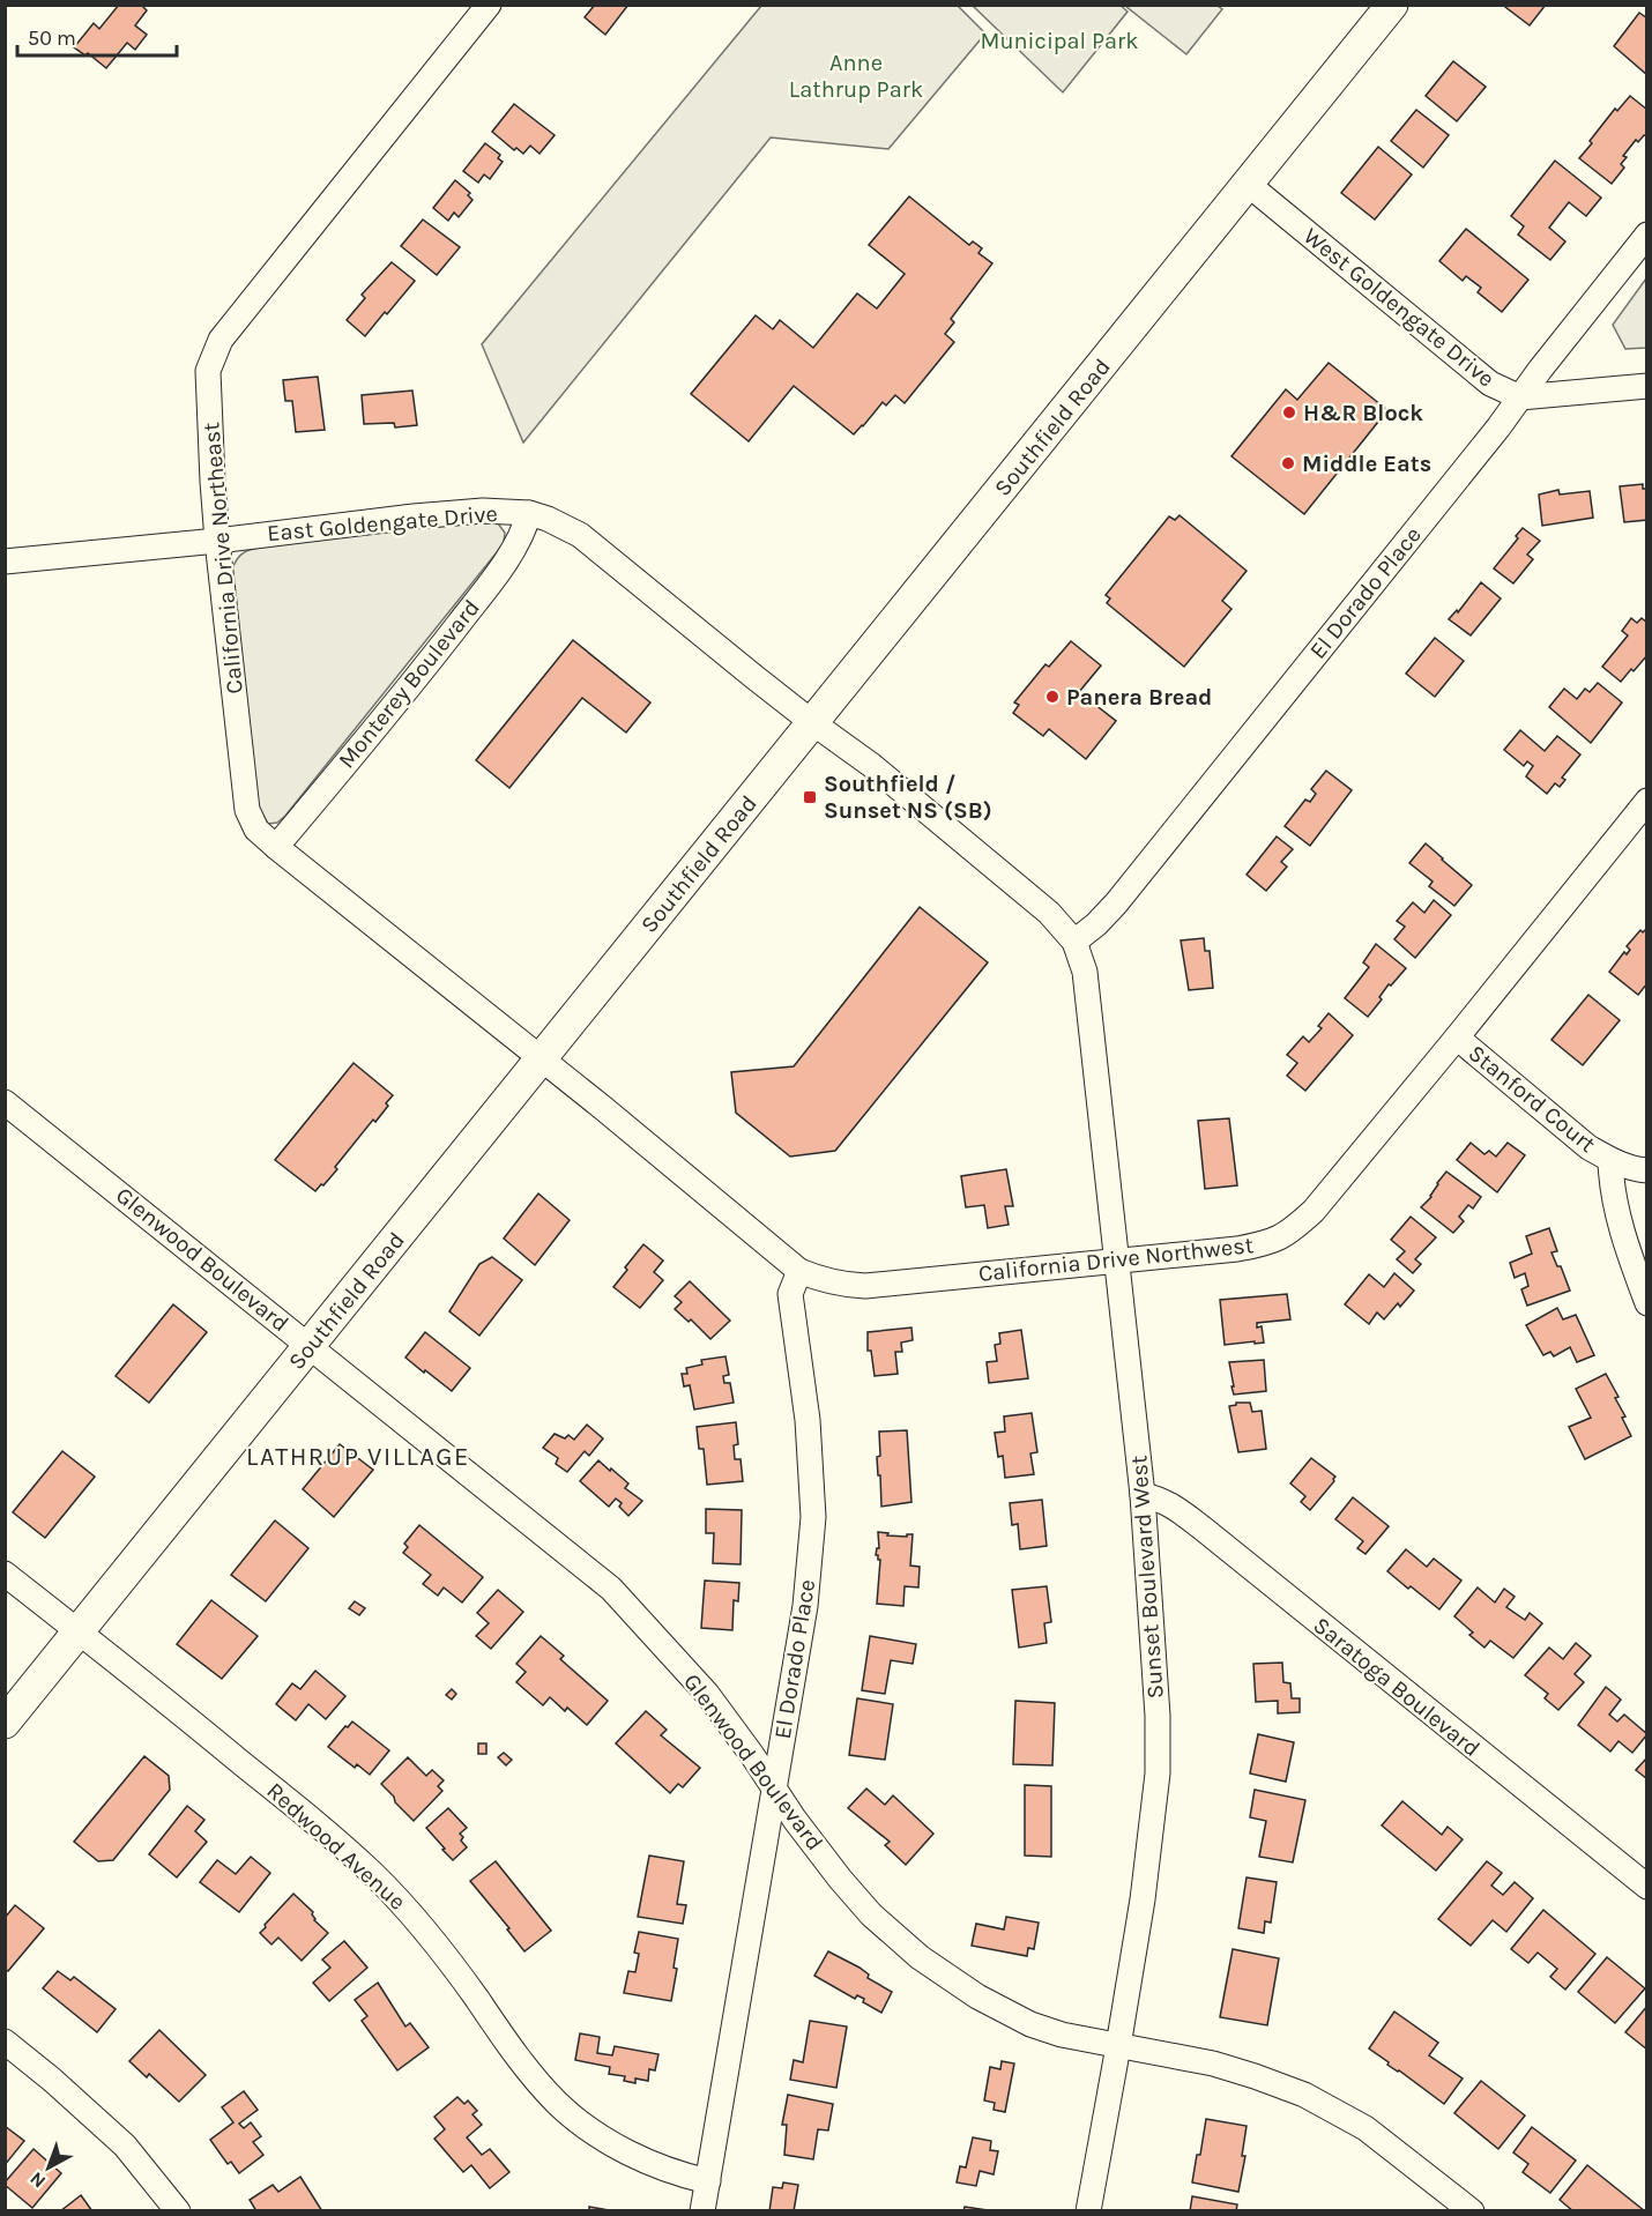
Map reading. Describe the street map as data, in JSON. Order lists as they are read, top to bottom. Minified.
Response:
{"streets":{"main road":["Southfield Road"],"street":["West Goldengate Drive","East Goldengate Drive","California Drive Northeast","El Dorado Place","Monterey Boulevard","Stanford Court","Glenwood Boulevard","California Drive Northwest","Sunset Boulevard West","Saratoga Boulevard","Redwood Avenue"]},"crossings":[["West Goldengate Drive","Southfield Road"],["West Goldengate Drive","El Dorado Place"],["Southfield Road","East Goldengate Drive"],["Southfield Road","California Drive Northeast"],["Southfield Road","Glenwood Boulevard"],["Southfield Road","California Drive Northwest"],["Southfield Road","Redwood Avenue"],["East Goldengate Drive","California Drive Northeast"],["East Goldengate Drive","El Dorado Place"],["East Goldengate Drive","Monterey Boulevard"],["East Goldengate Drive","Sunset Boulevard West"],["California Drive Northeast","Monterey Boulevard"],["California Drive Northeast","California Drive Northwest"],["El Dorado Place","Glenwood Boulevard"],["El Dorado Place","California Drive Northwest"],["El Dorado Place","Sunset Boulevard West"],["El Dorado Place","Redwood Avenue"],["Stanford Court","California Drive Northwest"],["Glenwood Boulevard","Sunset Boulevard West"],["California Drive Northwest","Sunset Boulevard West"],["Sunset Boulevard West","Saratoga Boulevard"]],"districts":["LATHRUP VILLAGE"],"parks":["Municipal Park","Anne Lathrup Park"],"places":{"other":["H&R Block","Middle Eats","Panera Bread"],"transit":["Southfield / Sunset NS (SB)"]},"scale_bar":"50 m","north":"bottom left"}
